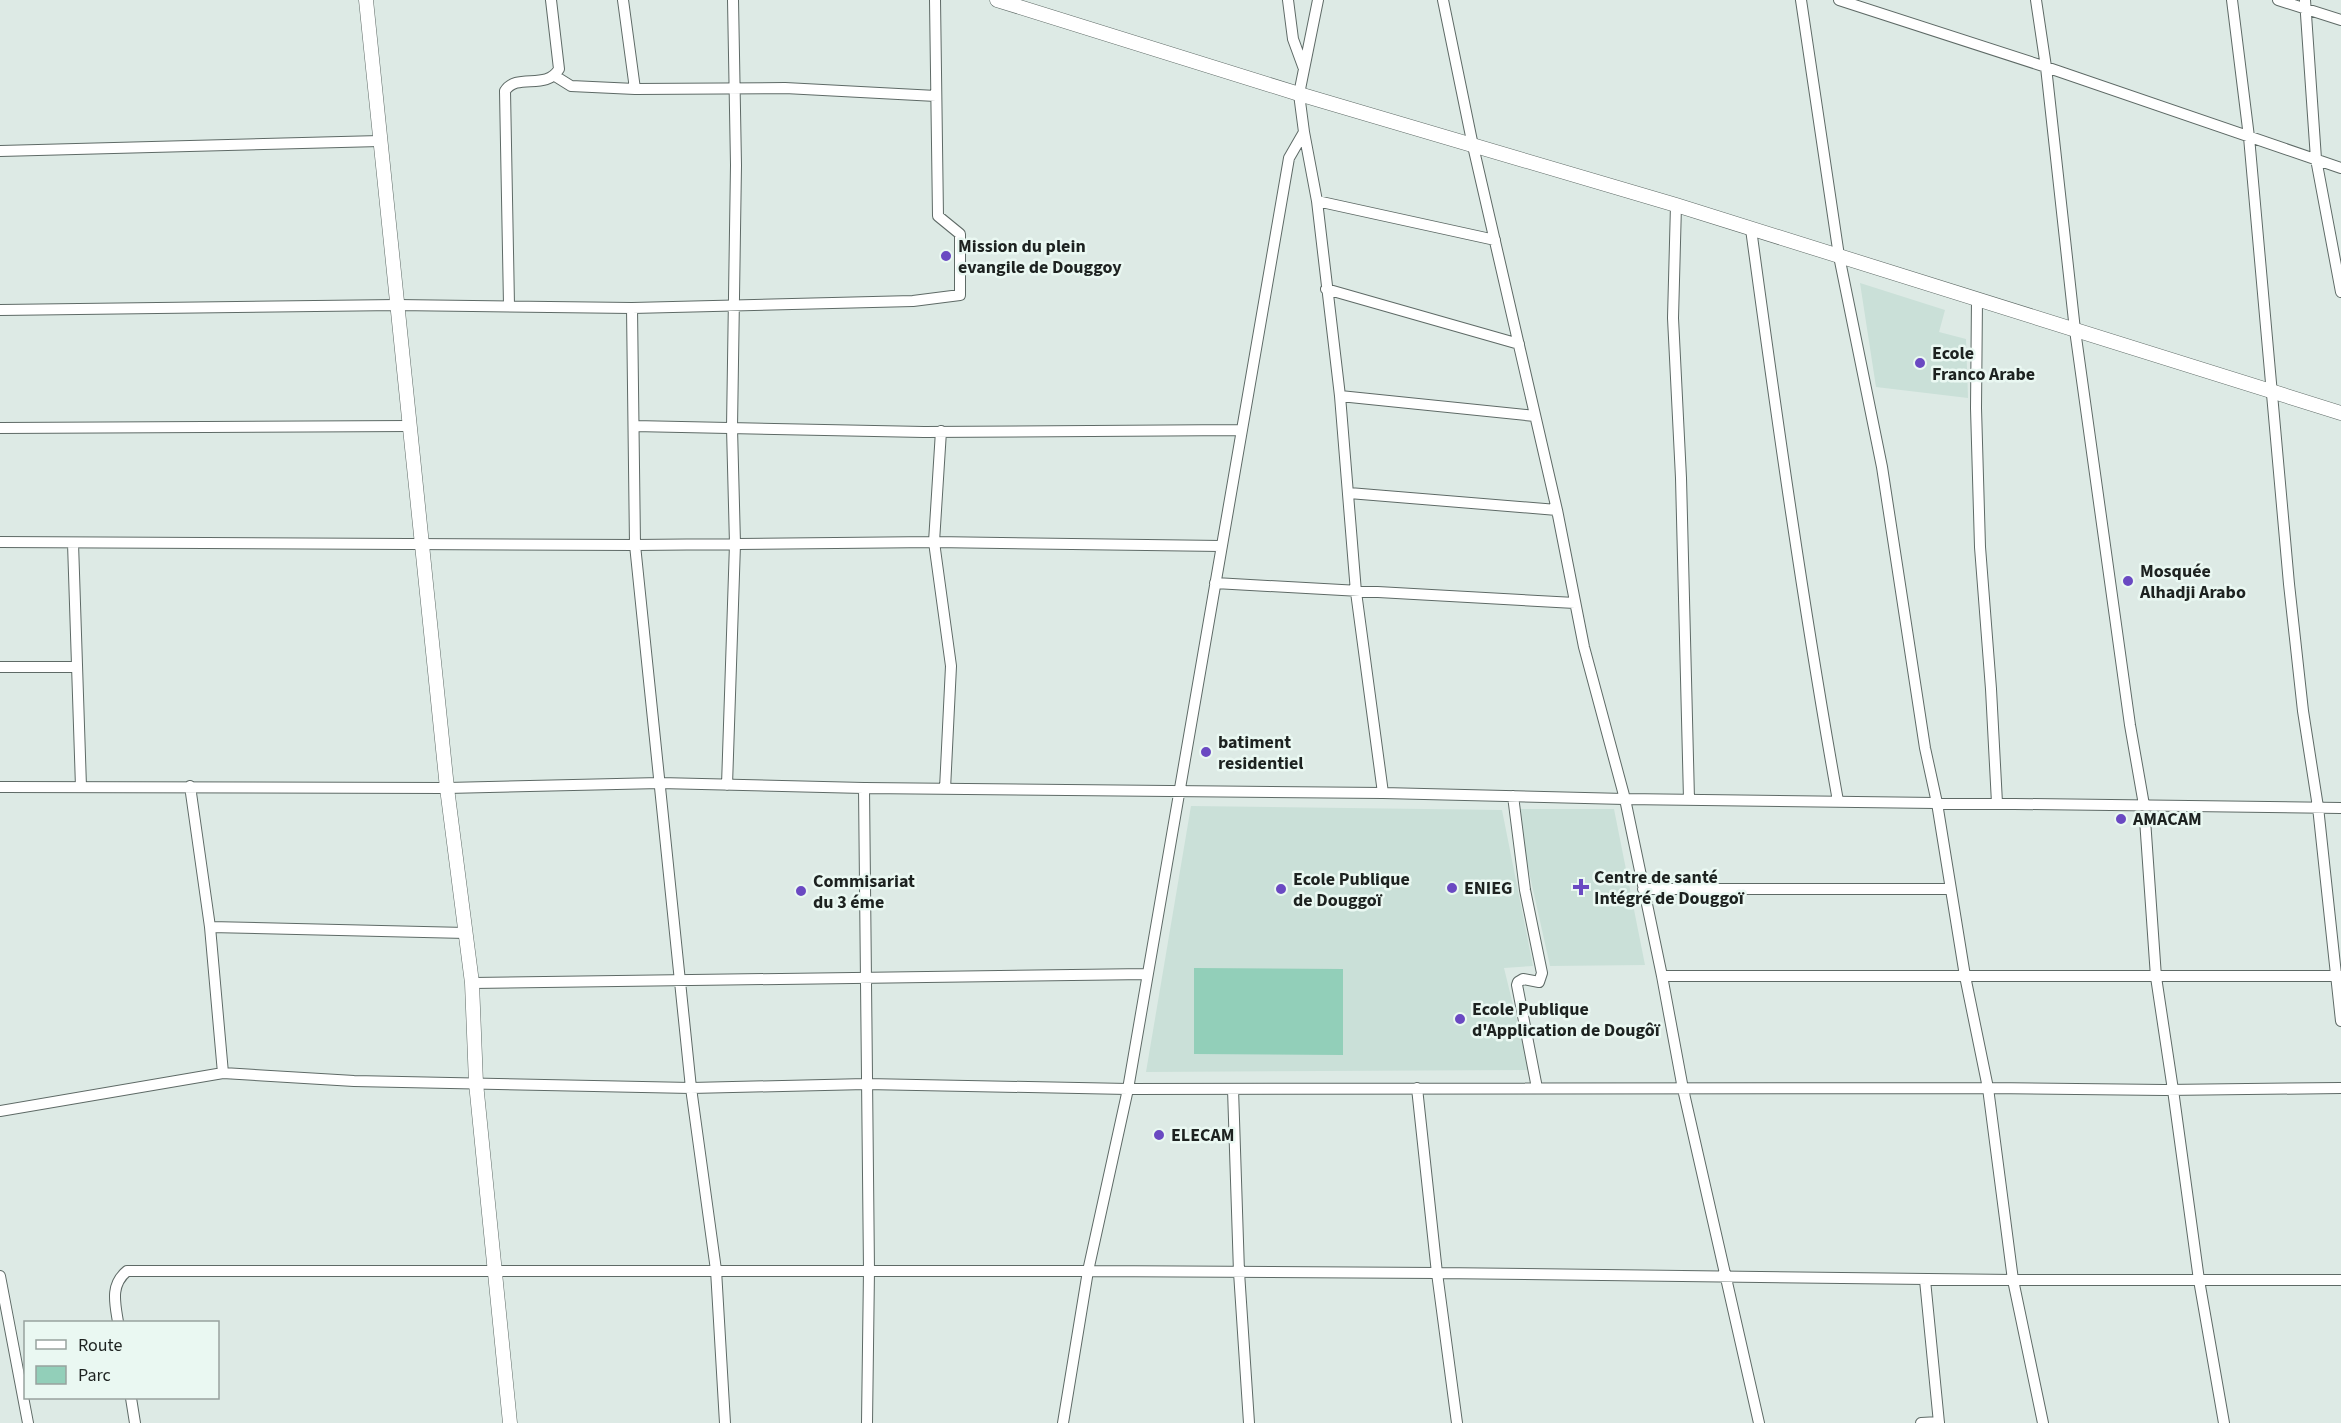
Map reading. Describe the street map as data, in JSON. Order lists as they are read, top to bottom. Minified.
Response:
{"places":{"other":["Mission du plein evangile de Douggoy","Ecole Franco Arabe","Mosquée Alhadji Arabo","batiment residentiel","AMACAM","ENIEG","Ecole Publique de Douggoï","Commisariat du 3 éme","Ecole Publique d'Application de Dougôï","ELECAM"],"health":["Centre de santé Intégré de Douggoï"]},"legend":["Route","Parc"]}
